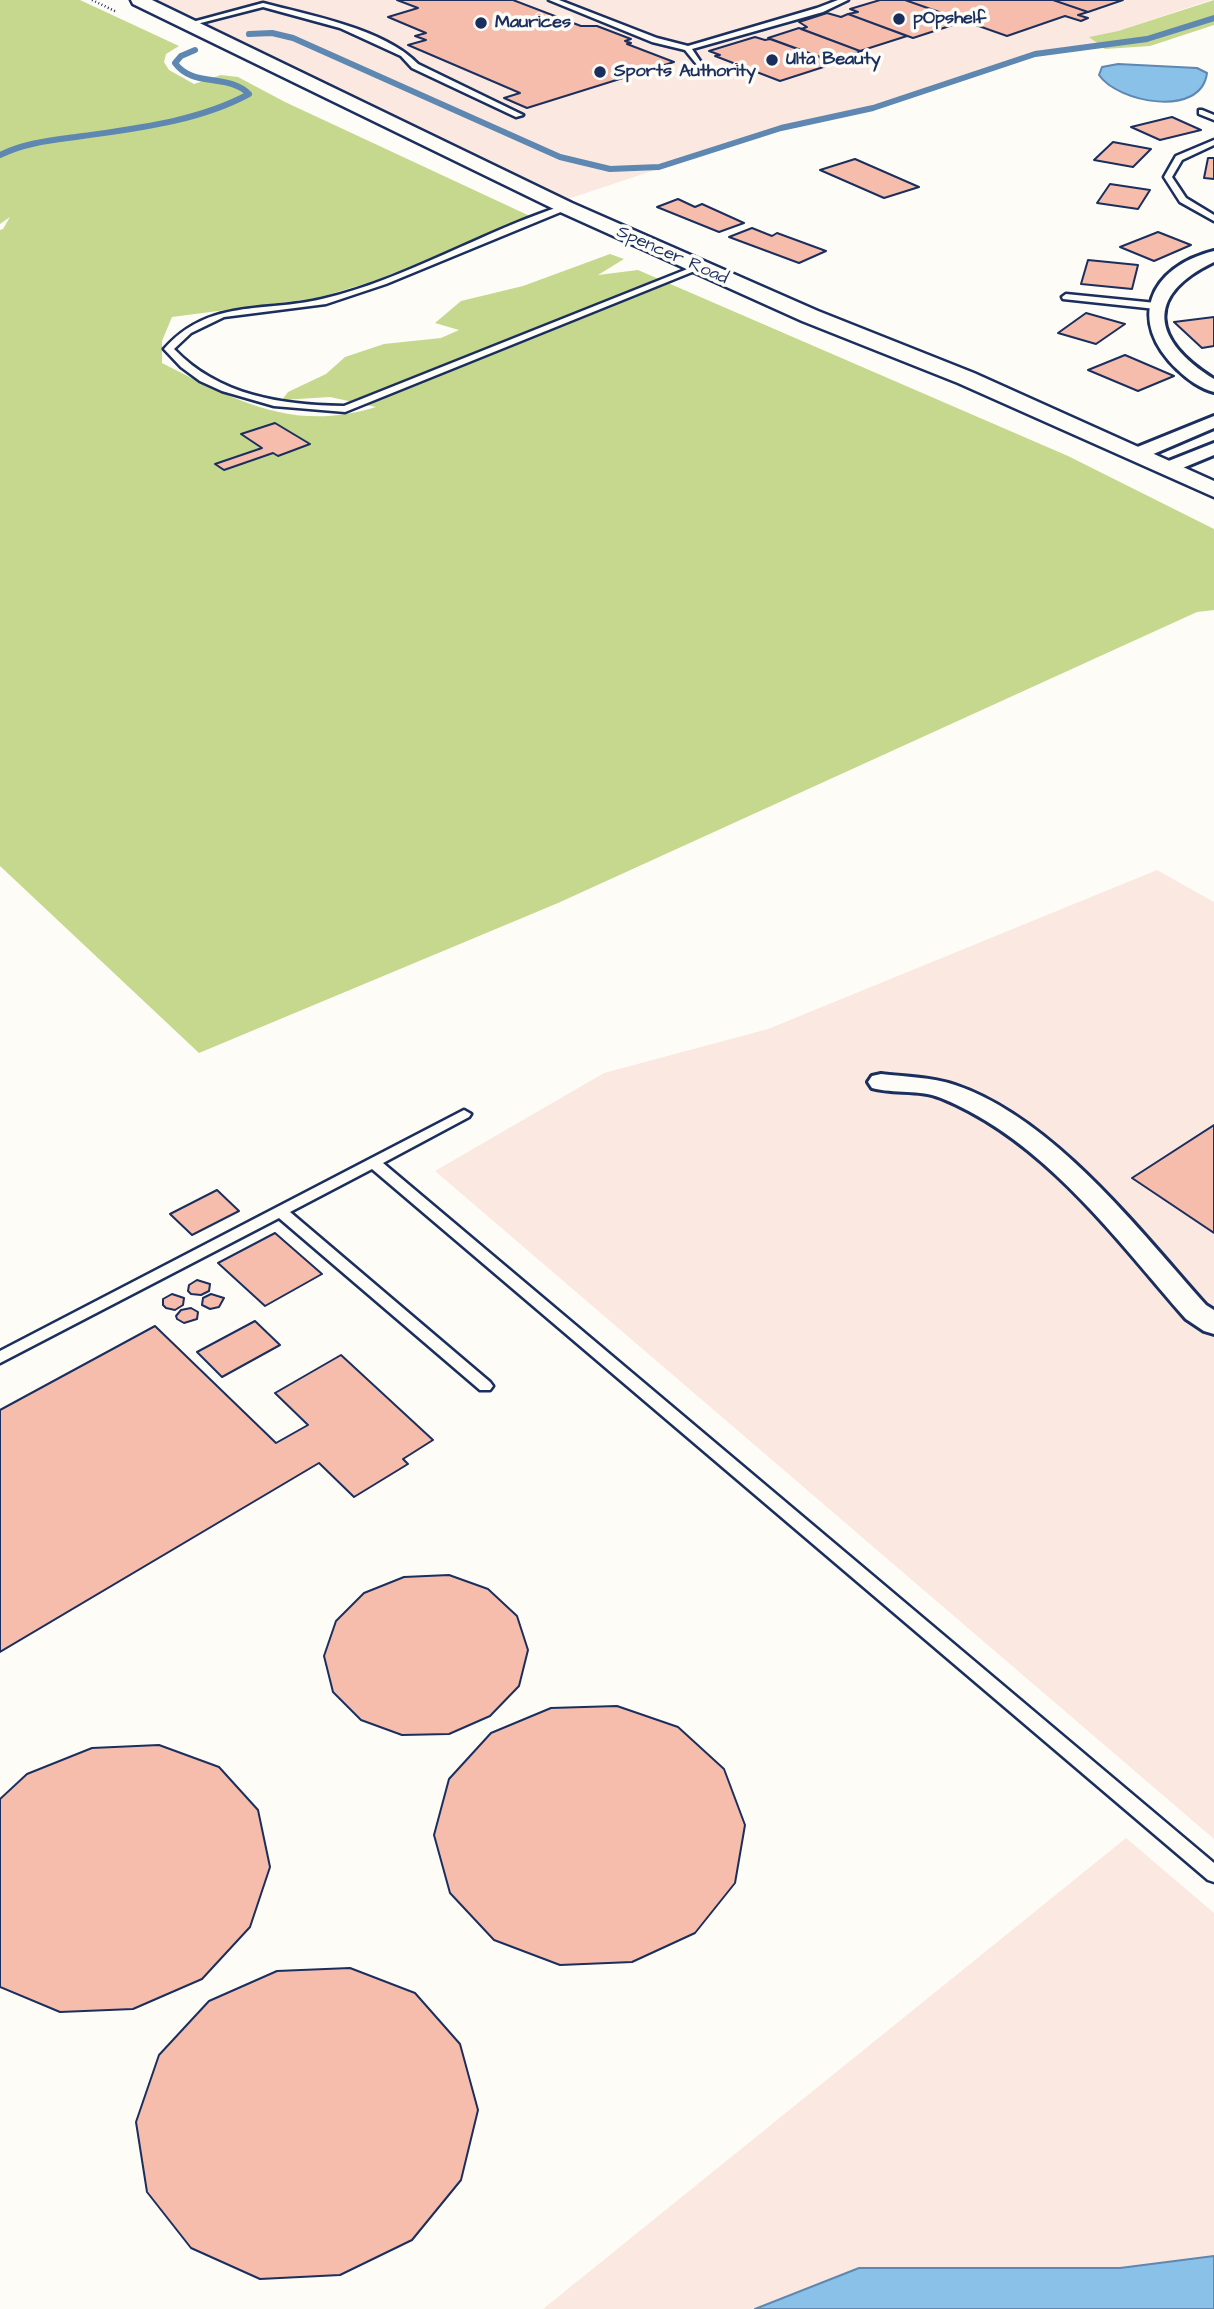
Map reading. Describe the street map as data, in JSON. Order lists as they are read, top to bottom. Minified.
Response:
{"streets":{"street":["Spencer Road"]},"places":["pOpshelf","Maurices","Ulta Beauty","Sports Authority"]}
